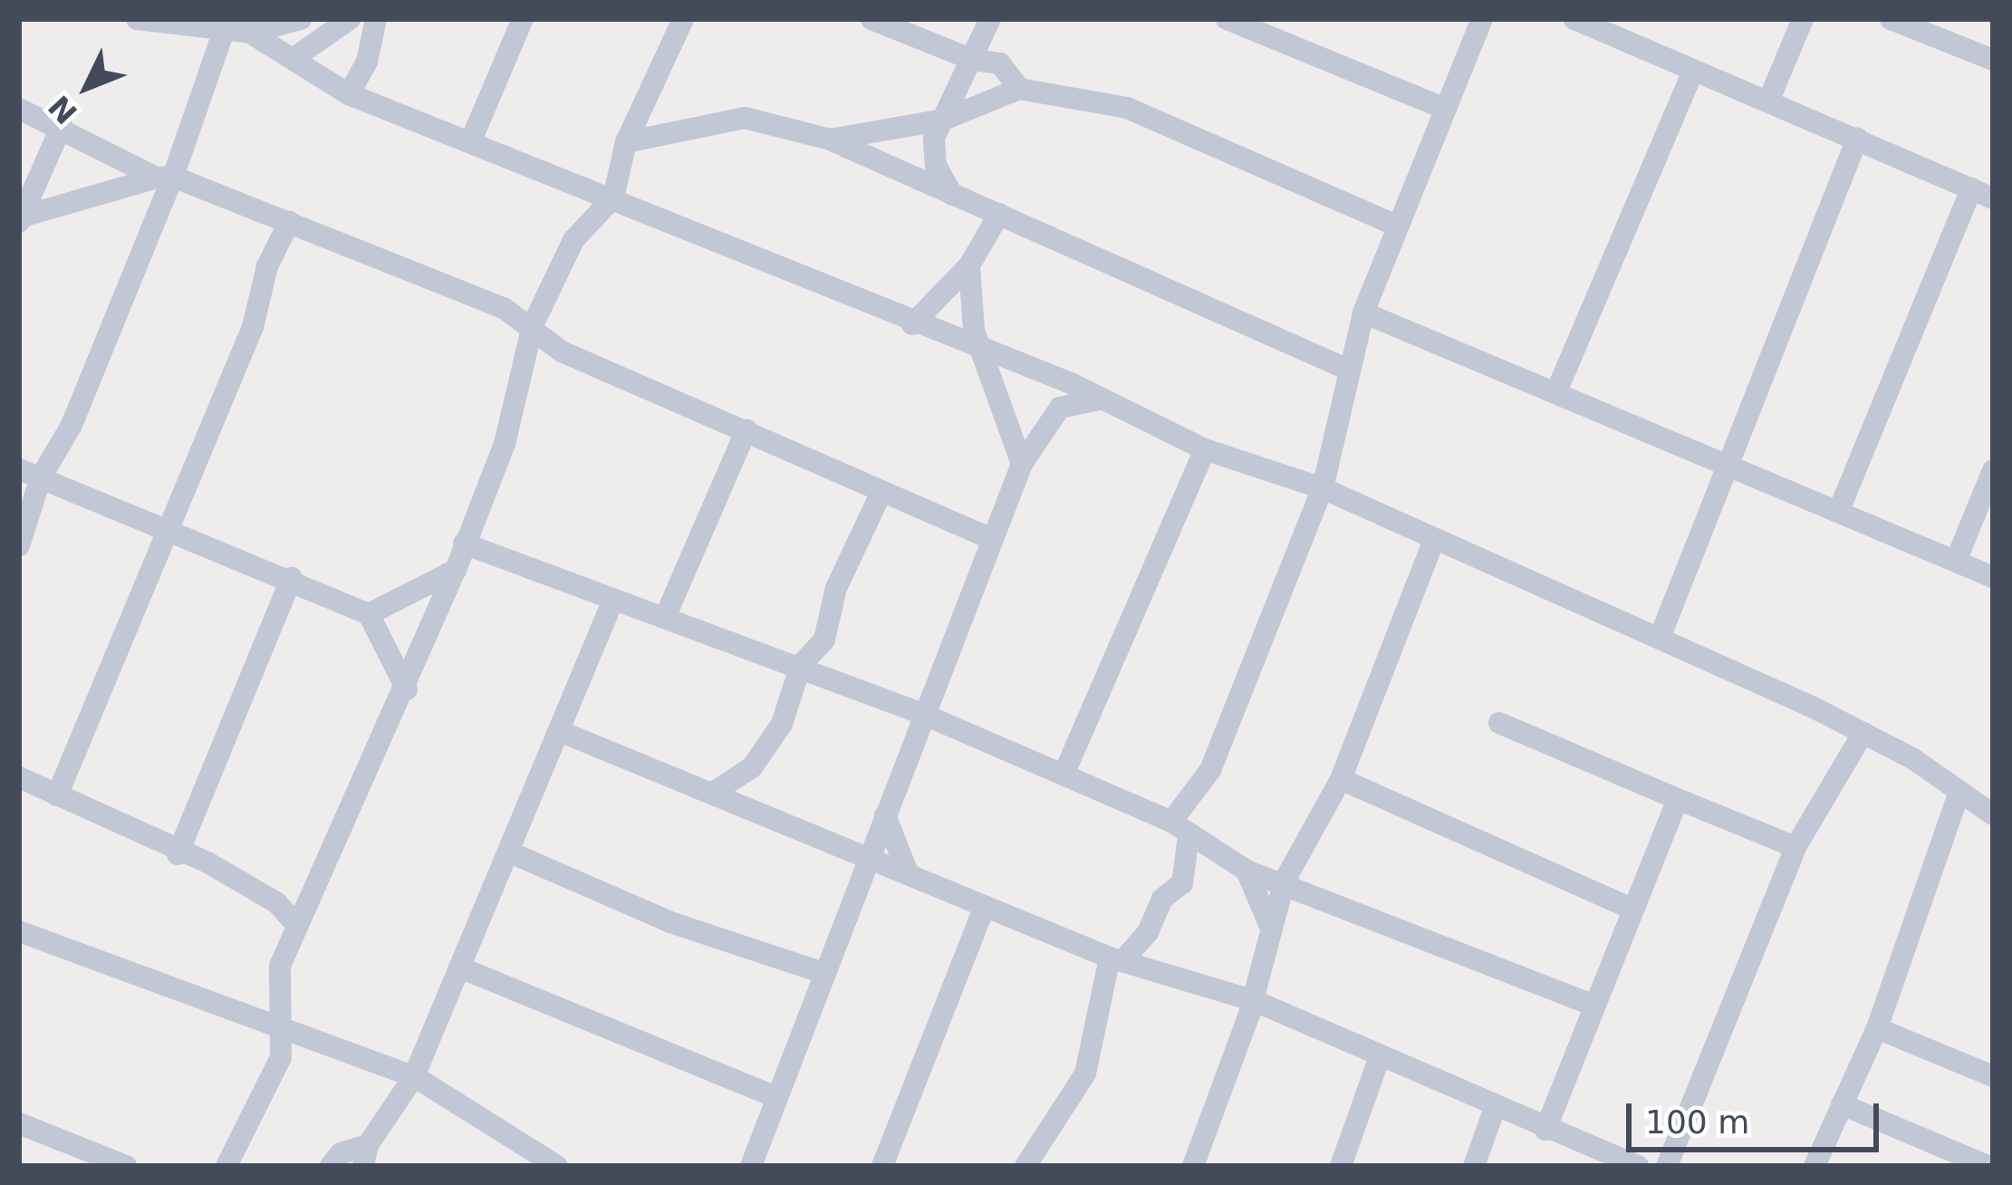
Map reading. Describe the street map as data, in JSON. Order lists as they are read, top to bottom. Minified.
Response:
{"scale_bar":"100 m","north":"bottom left"}
